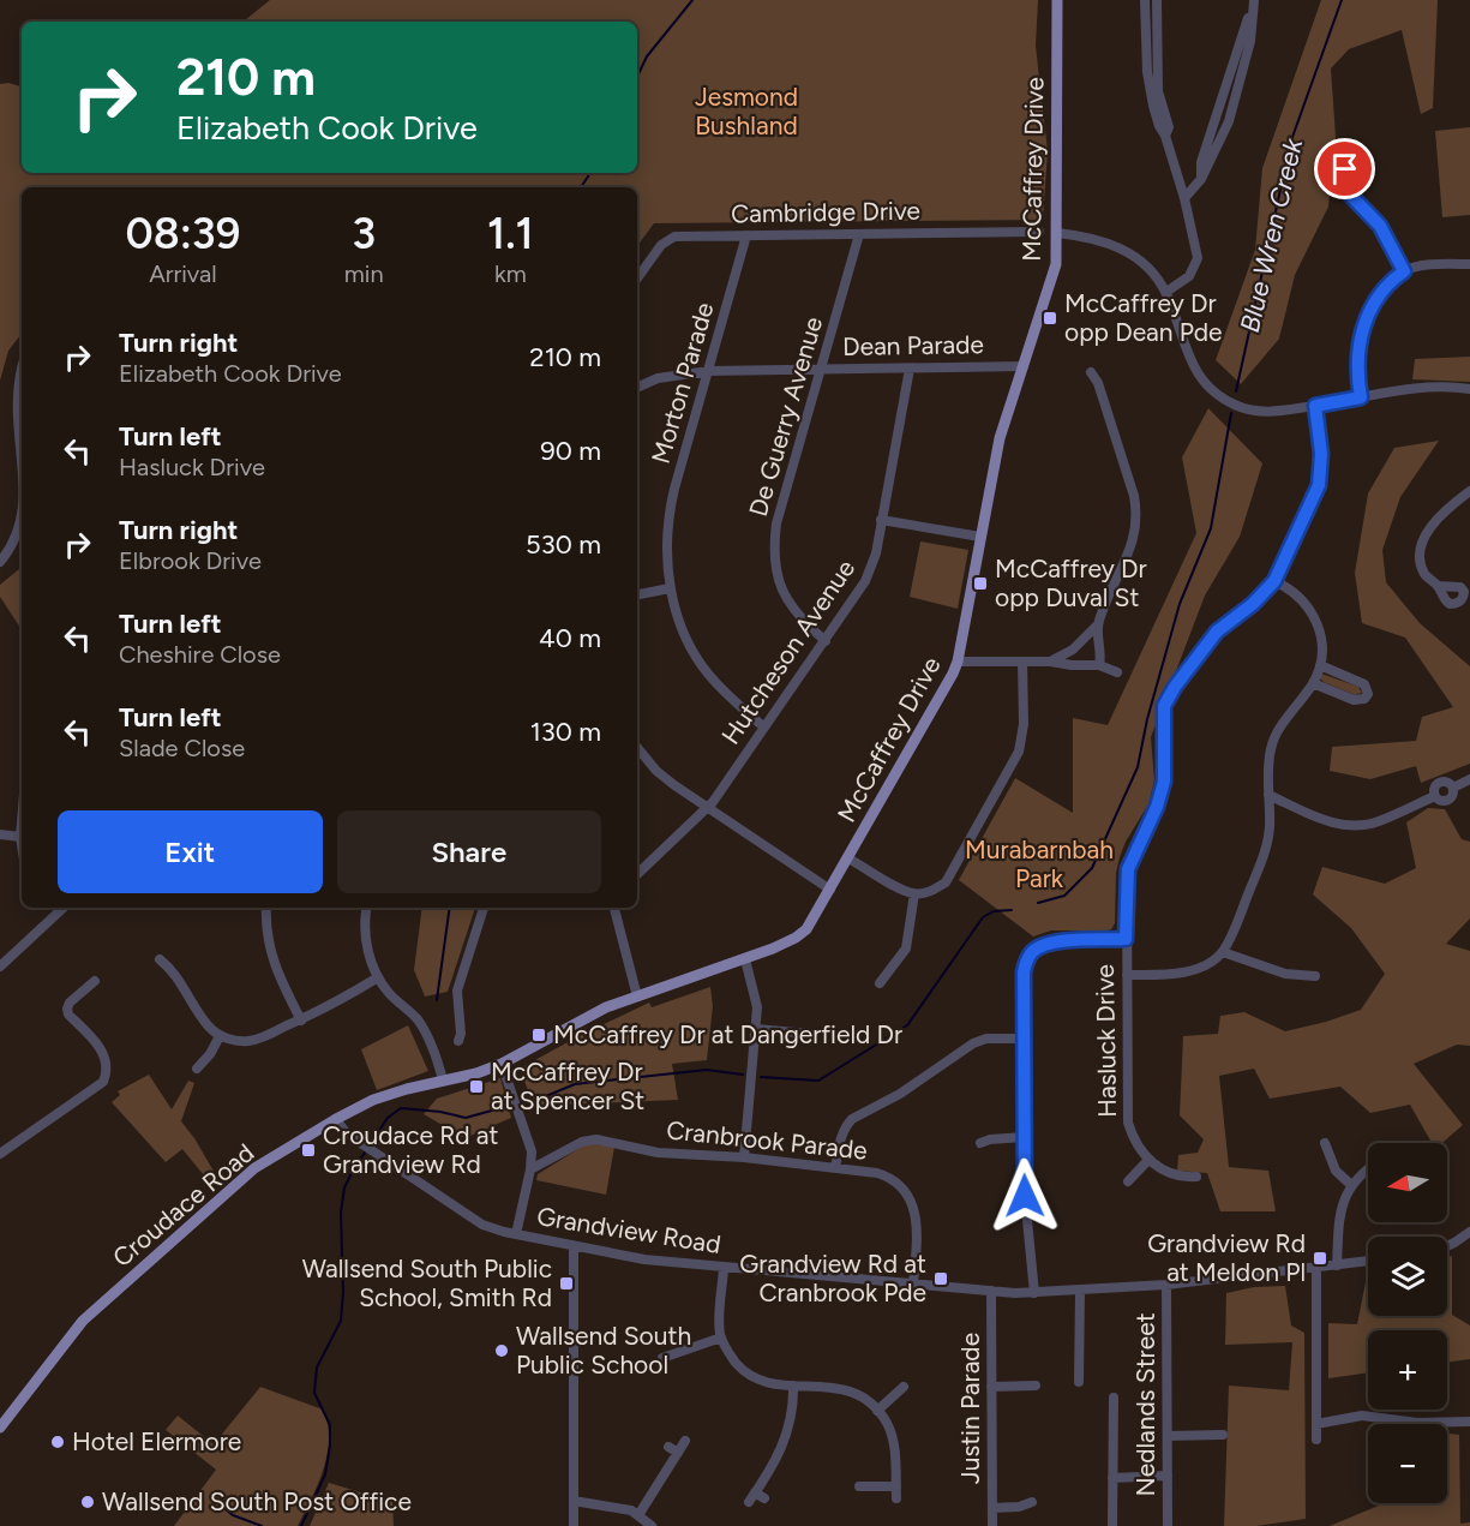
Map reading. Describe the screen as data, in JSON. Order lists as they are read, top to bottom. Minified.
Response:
{"streets":{"main road":["McCaffrey Drive","Croudace Road"],"street":["Cambridge Drive","Dean Parade","Morton Parade","De Guerry Avenue","Hutcheson Avenue","Hasluck Drive","Cranbrook Parade","Grandview Road","Nedlands Street","Justin Parade"]},"crossings":[["McCaffrey Drive","Dean Parade"],["McCaffrey Drive","Croudace Road"],["Cambridge Drive","Morton Parade"],["Cambridge Drive","De Guerry Avenue"],["Dean Parade","Morton Parade"],["Dean Parade","De Guerry Avenue"],["Dean Parade","Hutcheson Avenue"],["Morton Parade","Hutcheson Avenue"],["De Guerry Avenue","Hutcheson Avenue"],["Cranbrook Parade","Grandview Road"],["Croudace Road","Grandview Road"],["Grandview Road","Nedlands Street"],["Grandview Road","Justin Parade"]],"water":["Blue Wren Creek"],"parks":["Jesmond Bushland","Murabarnbah Park"],"places":{"transit":["McCaffrey Dr opp Dean Pde","McCaffrey Dr opp Duval St","McCaffrey Dr at Dangerfield Dr","McCaffrey Dr at Spencer St","Croudace Rd at Grandview Rd","Grandview Rd at Meldon Pl","Grandview Rd at Cranbrook Pde","Wallsend South Public School, Smith Rd"],"other":["Wallsend South Public School","Hotel Elermore","Wallsend South Post Office"]},"north":"left","page":{"turn":["210 m","Elizabeth Cook Drive"],"eta":["08:39","Arrival","3","min","1.1","km"],"list":[{"name":"Turn right","note":"Elizabeth Cook Drive","value":"210 m"},{"name":"Turn left","note":"Hasluck Drive","value":"90 m"},{"name":"Turn right","note":"Elbrook Drive","value":"530 m"},{"name":"Turn left","note":"Cheshire Close","value":"40 m"},{"name":"Turn left","note":"Slade Close","value":"130 m"}],"buttons":["Exit","Share"],"map_buttons":["+","−"]}}
